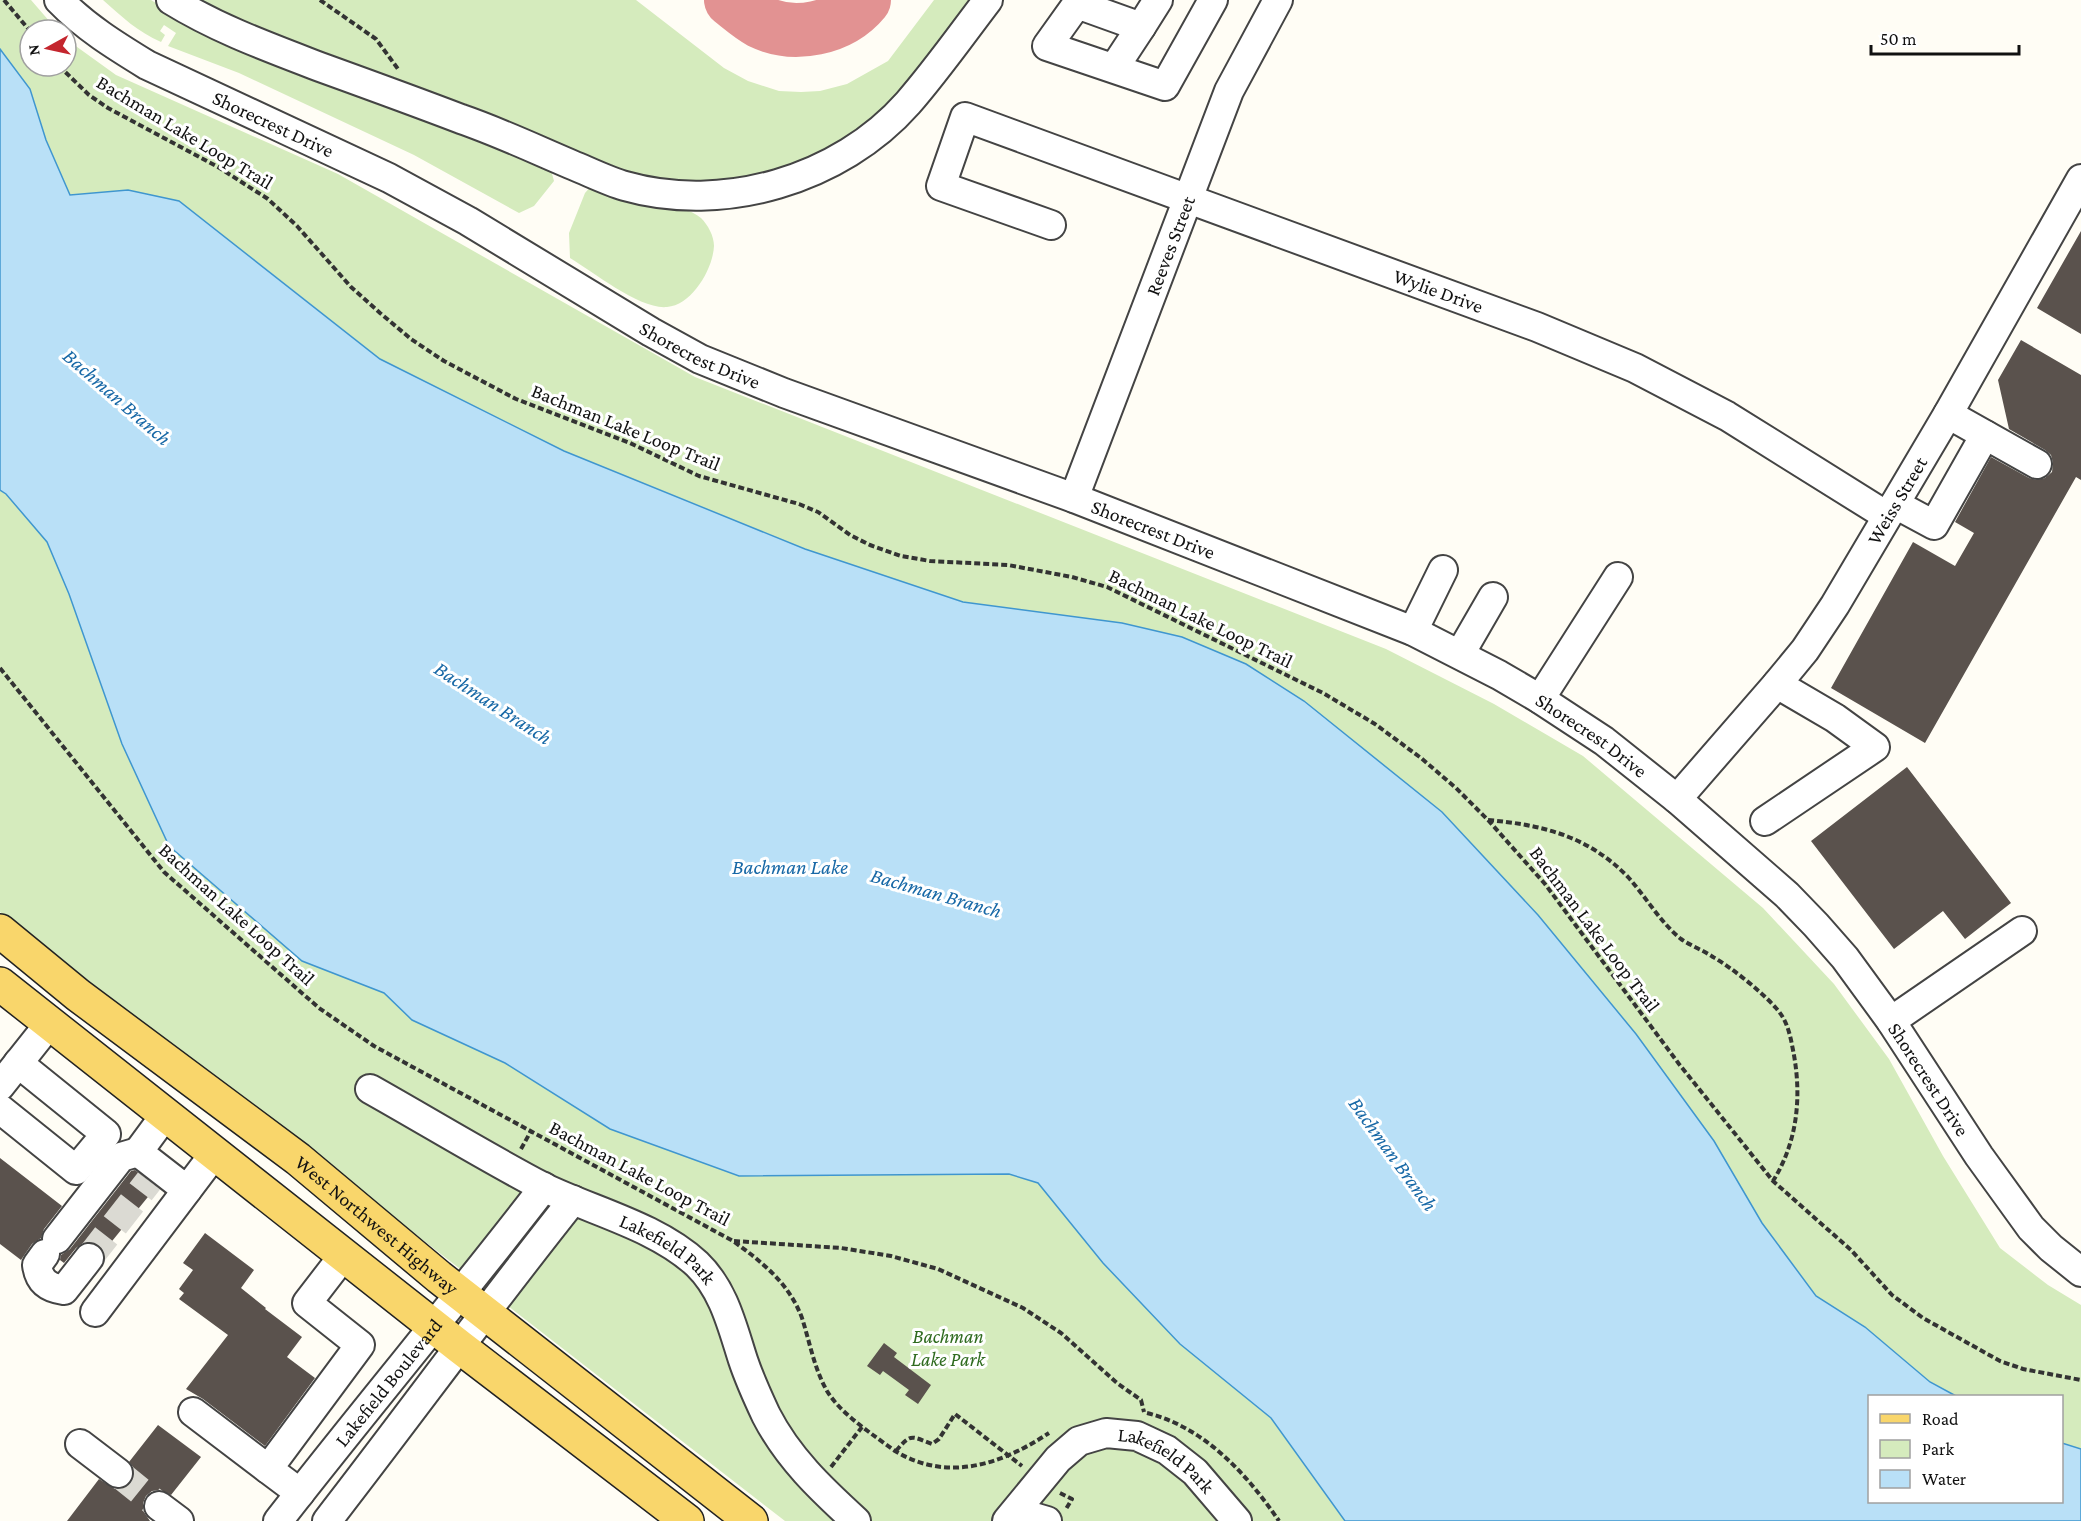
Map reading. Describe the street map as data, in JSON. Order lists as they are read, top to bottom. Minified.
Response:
{"streets":{"main road":["West Northwest Highway"],"street":["Shorecrest Drive","Reeves Street","Wylie Drive","Weiss Street","Lakefield Park","Lakefield Boulevard"],"path":["Bachman Lake Loop Trail"]},"crossings":[["Shorecrest Drive","Reeves Street"],["Shorecrest Drive","Weiss Street"],["Reeves Street","Wylie Drive"],["Wylie Drive","Weiss Street"],["West Northwest Highway","Lakefield Boulevard"],["Lakefield Park","Lakefield Boulevard"]],"water":["Bachman Branch","Bachman Lake"],"parks":["Bachman Lake Park"],"legend":["Road","Park","Water"],"scale_bar":"50 m","north":"left"}
